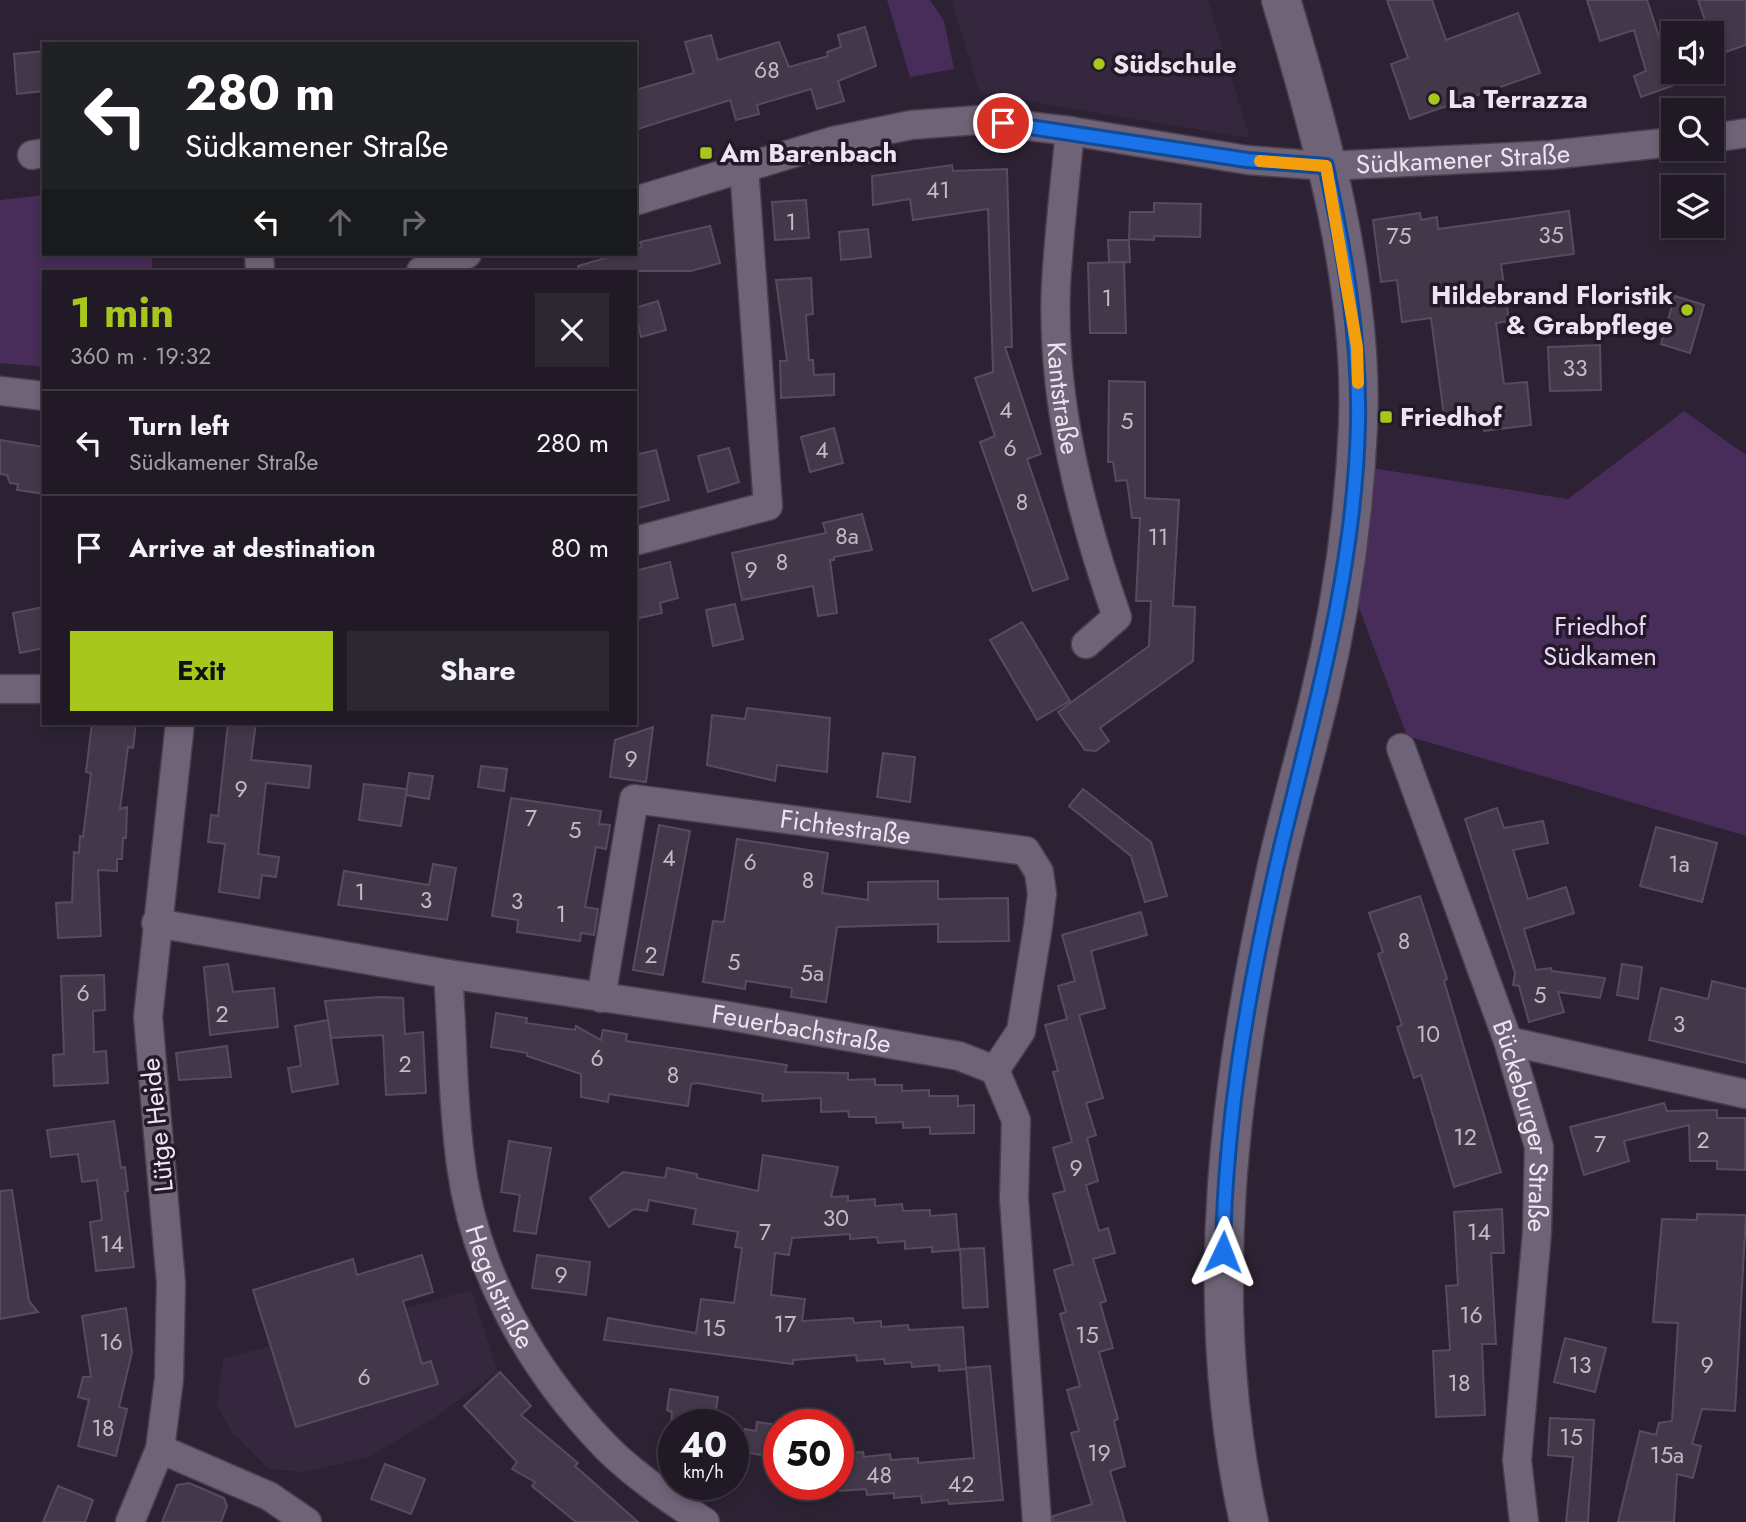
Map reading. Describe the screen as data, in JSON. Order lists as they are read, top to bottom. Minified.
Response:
{"streets":{"street":["Südkamener Straße","Kantstraße","Fichtestraße","Feuerbachstraße","Lütge Heide","Bückeburger Straße","Hegelstraße"]},"crossings":[["Südkamener Straße","Kantstraße"],["Fichtestraße","Feuerbachstraße"],["Feuerbachstraße","Lütge Heide"],["Feuerbachstraße","Hegelstraße"]],"parks":["Friedhof Südkamen"],"places":{"other":["Südschule","La Terrazza","Hildebrand Floristik & Grabpflege"],"transit":["Am Barenbach","Friedhof"]},"house_numbers":["68","41","1","35","75","1","33","4","5","6","4","8","8a","11","8","9","9","9","7","5","4","6","1a","8","1","3","3","1","8","2","5","5a","6","5","2","3","10","6","2","8","12","2","7","9","30","7","14","14","9","16","17","15","15","16","13","9","6","18","18","15","19","15a","48","42"],"page":{"turn":["280 m","Südkamener Straße"],"heading":["1 min","360 m · 19:32"],"list":[{"name":"Turn left","note":"Südkamener Straße","value":"280 m"},{"name":"Arrive at destination","value":"80 m"}],"buttons":["Exit","Share"],"speed":"40 km/h","limit":"50"}}
